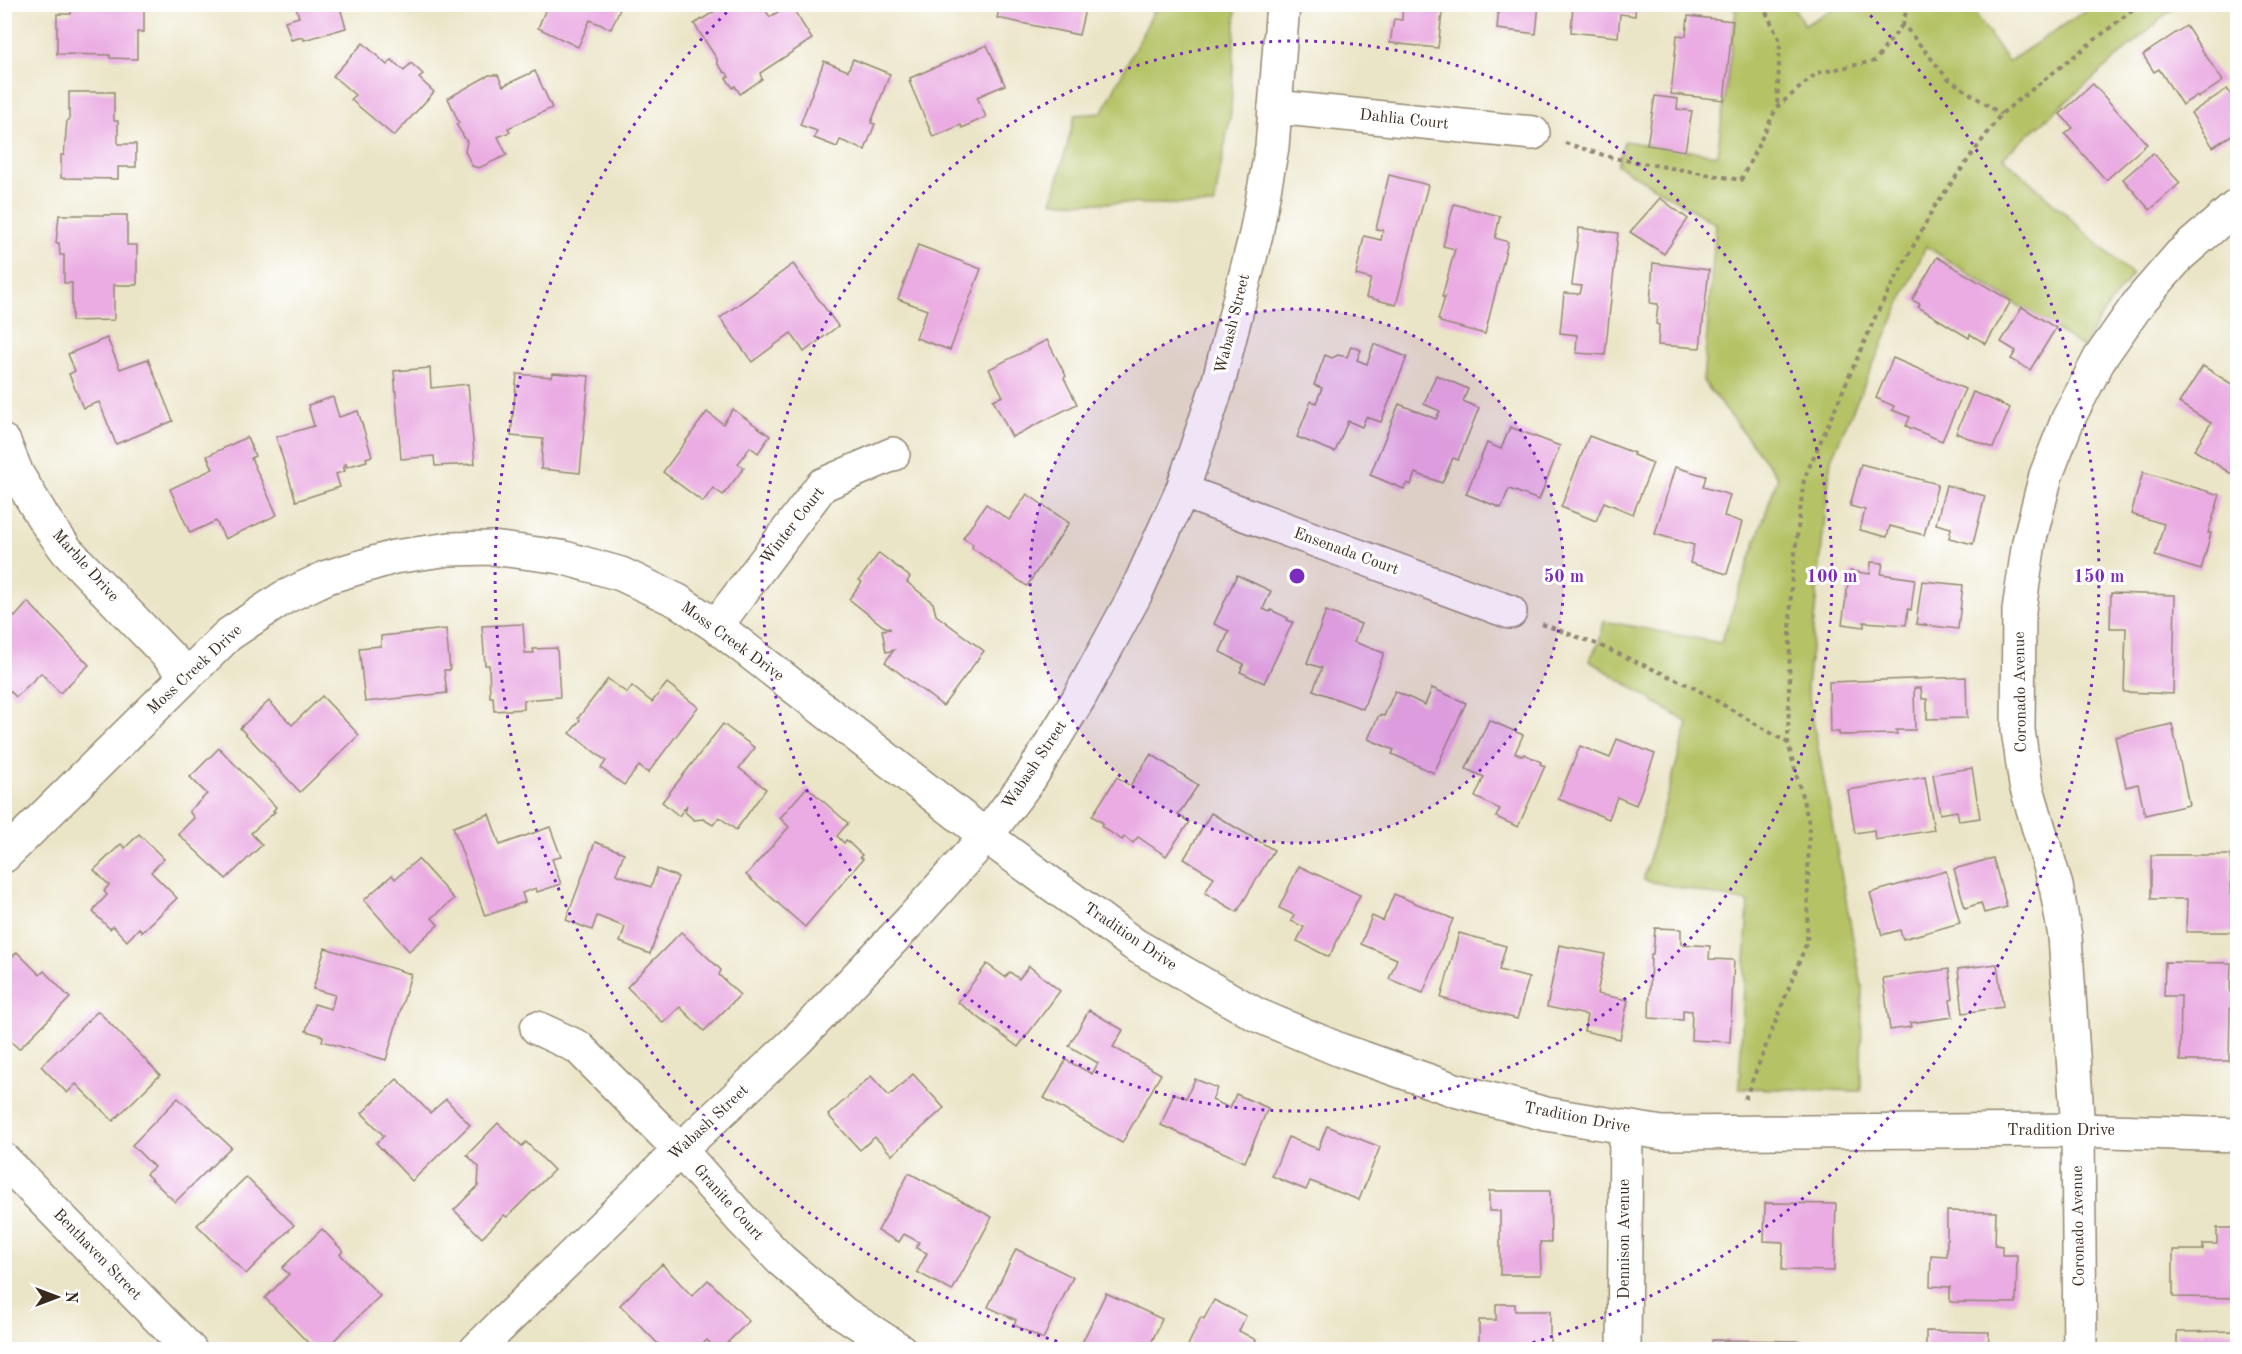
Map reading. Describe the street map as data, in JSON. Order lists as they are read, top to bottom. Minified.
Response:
{"streets":{"street":["Dahlia Court","Wabash Street","Winter Court","Ensenada Court","Marble Drive","Moss Creek Drive","Coronado Avenue","Tradition Drive","Granite Court","Dennison Avenue","Benthaven Street"]},"crossings":[["Dahlia Court","Wabash Street"],["Wabash Street","Ensenada Court"],["Wabash Street","Moss Creek Drive"],["Wabash Street","Tradition Drive"],["Wabash Street","Granite Court"],["Winter Court","Moss Creek Drive"],["Marble Drive","Moss Creek Drive"],["Moss Creek Drive","Tradition Drive"],["Coronado Avenue","Tradition Drive"],["Tradition Drive","Dennison Avenue"]],"north":"right","rings":["50 m","100 m","150 m"]}
